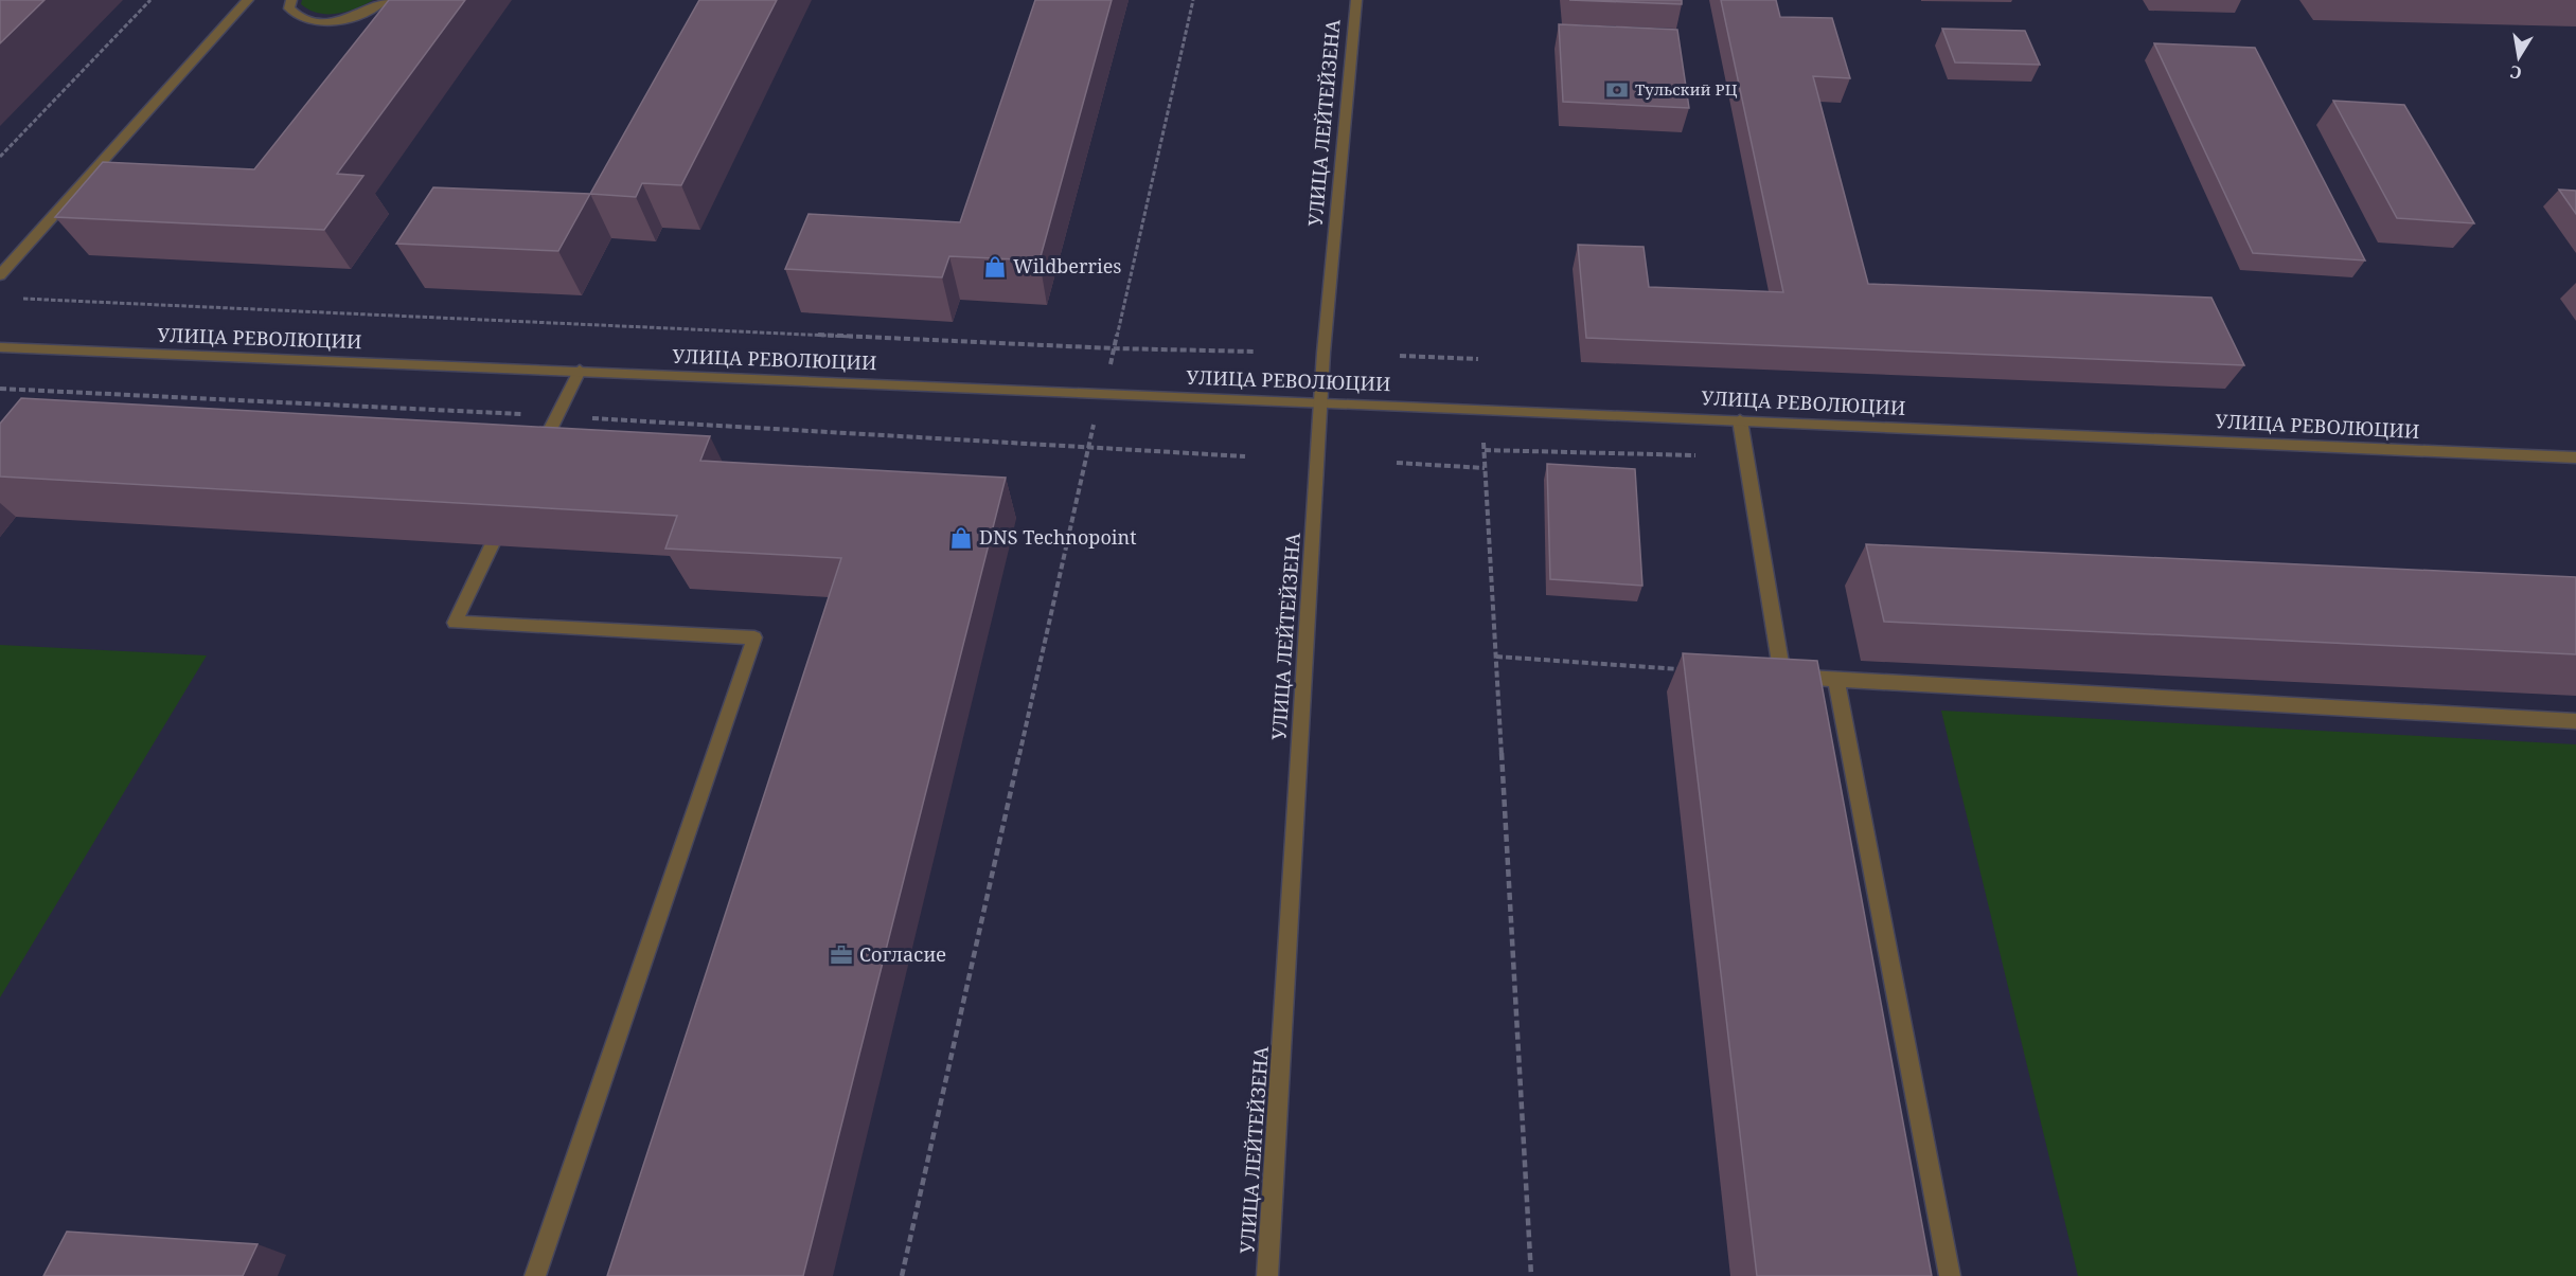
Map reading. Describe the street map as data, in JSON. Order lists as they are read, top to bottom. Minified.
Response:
{"streets":{"street":["УЛИЦА ЛЕЙТЕЙЗЕНА","УЛИЦА РЕВОЛЮЦИИ"]},"crossings":[["УЛИЦА ЛЕЙТЕЙЗЕНА","УЛИЦА РЕВОЛЮЦИИ"]],"places":{"bank":["Тульский РЦ"],"shop":["Wildberries","DNS Technopoint"],"office":["Согласие"]},"north":"bottom"}
